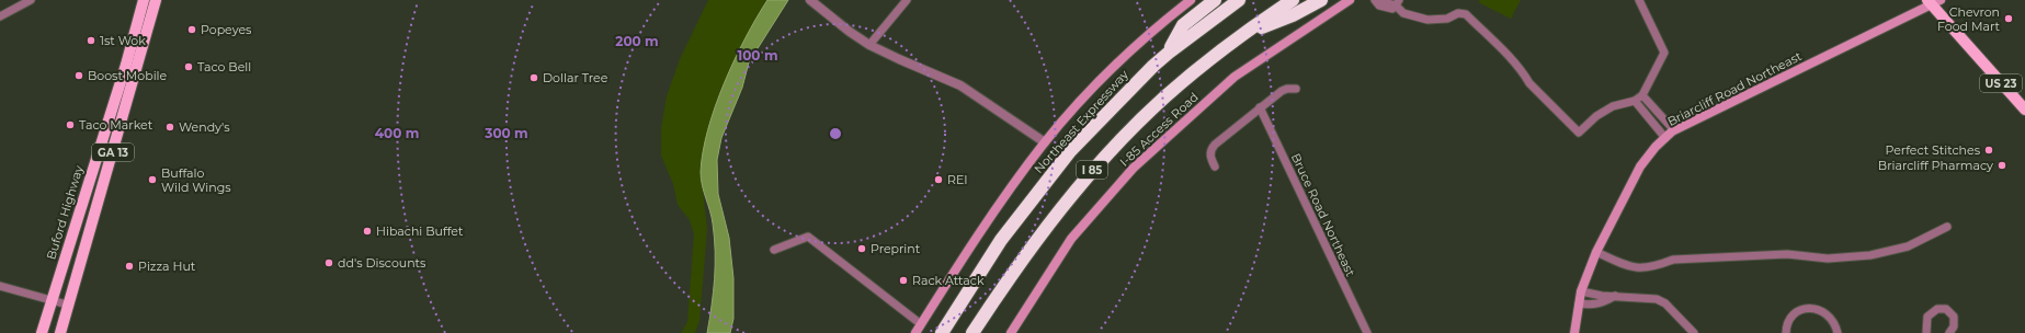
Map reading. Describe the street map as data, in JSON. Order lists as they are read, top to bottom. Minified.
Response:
{"streets":{"highway":["Northeast Expressway","I 85"],"main road":["US 23","Briarcliff Road Northeast","I-85 Access Road","GA 13","Buford Highway"],"street":["Bruce Road Northeast"]},"crossings":[["US 23","Briarcliff Road Northeast"]],"places":["Chevron Food Mart","Popeyes","1st Wok","Taco Bell","Boost Mobile","Dollar Tree","Taco Market","Wendy's","Perfect Stitches","Briarcliff Pharmacy","Buffalo Wild Wings","REI","Hibachi Buffet","Preprint","dd's Discounts","Pizza Hut","Rack Attack"],"rings":["200 m","100 m","400 m","300 m"]}
